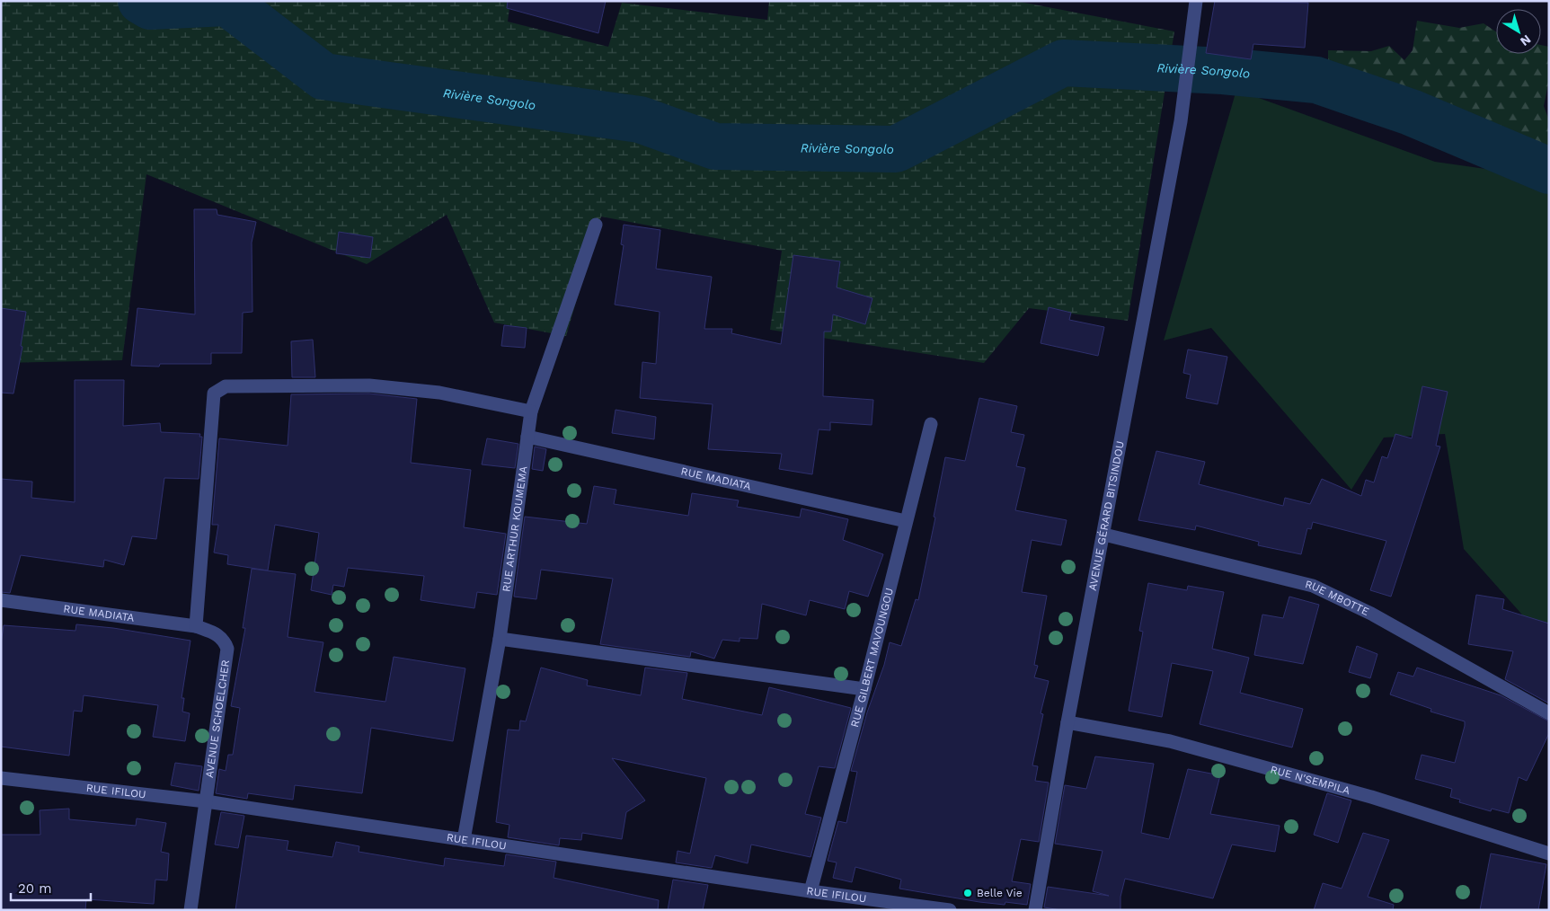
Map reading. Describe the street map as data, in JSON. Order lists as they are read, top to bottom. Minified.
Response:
{"streets":{"street":["RUE MADIATA","AVENUE GÉRARD BITSINDOU","RUE ARTHUR KOUMEMA","RUE MBOTTE","RUE GILBERT MAVOUNGOU","AVENUE SCHOELCHER","RUE N'SEMPILA","RUE IFILOU"]},"crossings":[["RUE MADIATA","RUE ARTHUR KOUMEMA"],["RUE MADIATA","RUE GILBERT MAVOUNGOU"],["RUE MADIATA","AVENUE SCHOELCHER"],["AVENUE GÉRARD BITSINDOU","RUE MBOTTE"],["AVENUE GÉRARD BITSINDOU","RUE N'SEMPILA"],["RUE ARTHUR KOUMEMA","RUE IFILOU"],["RUE GILBERT MAVOUNGOU","RUE IFILOU"],["AVENUE SCHOELCHER","RUE IFILOU"]],"water":["Rivière Songolo"],"places":["Belle Vie"],"scale_bar":"20 m","north":"bottom right"}
